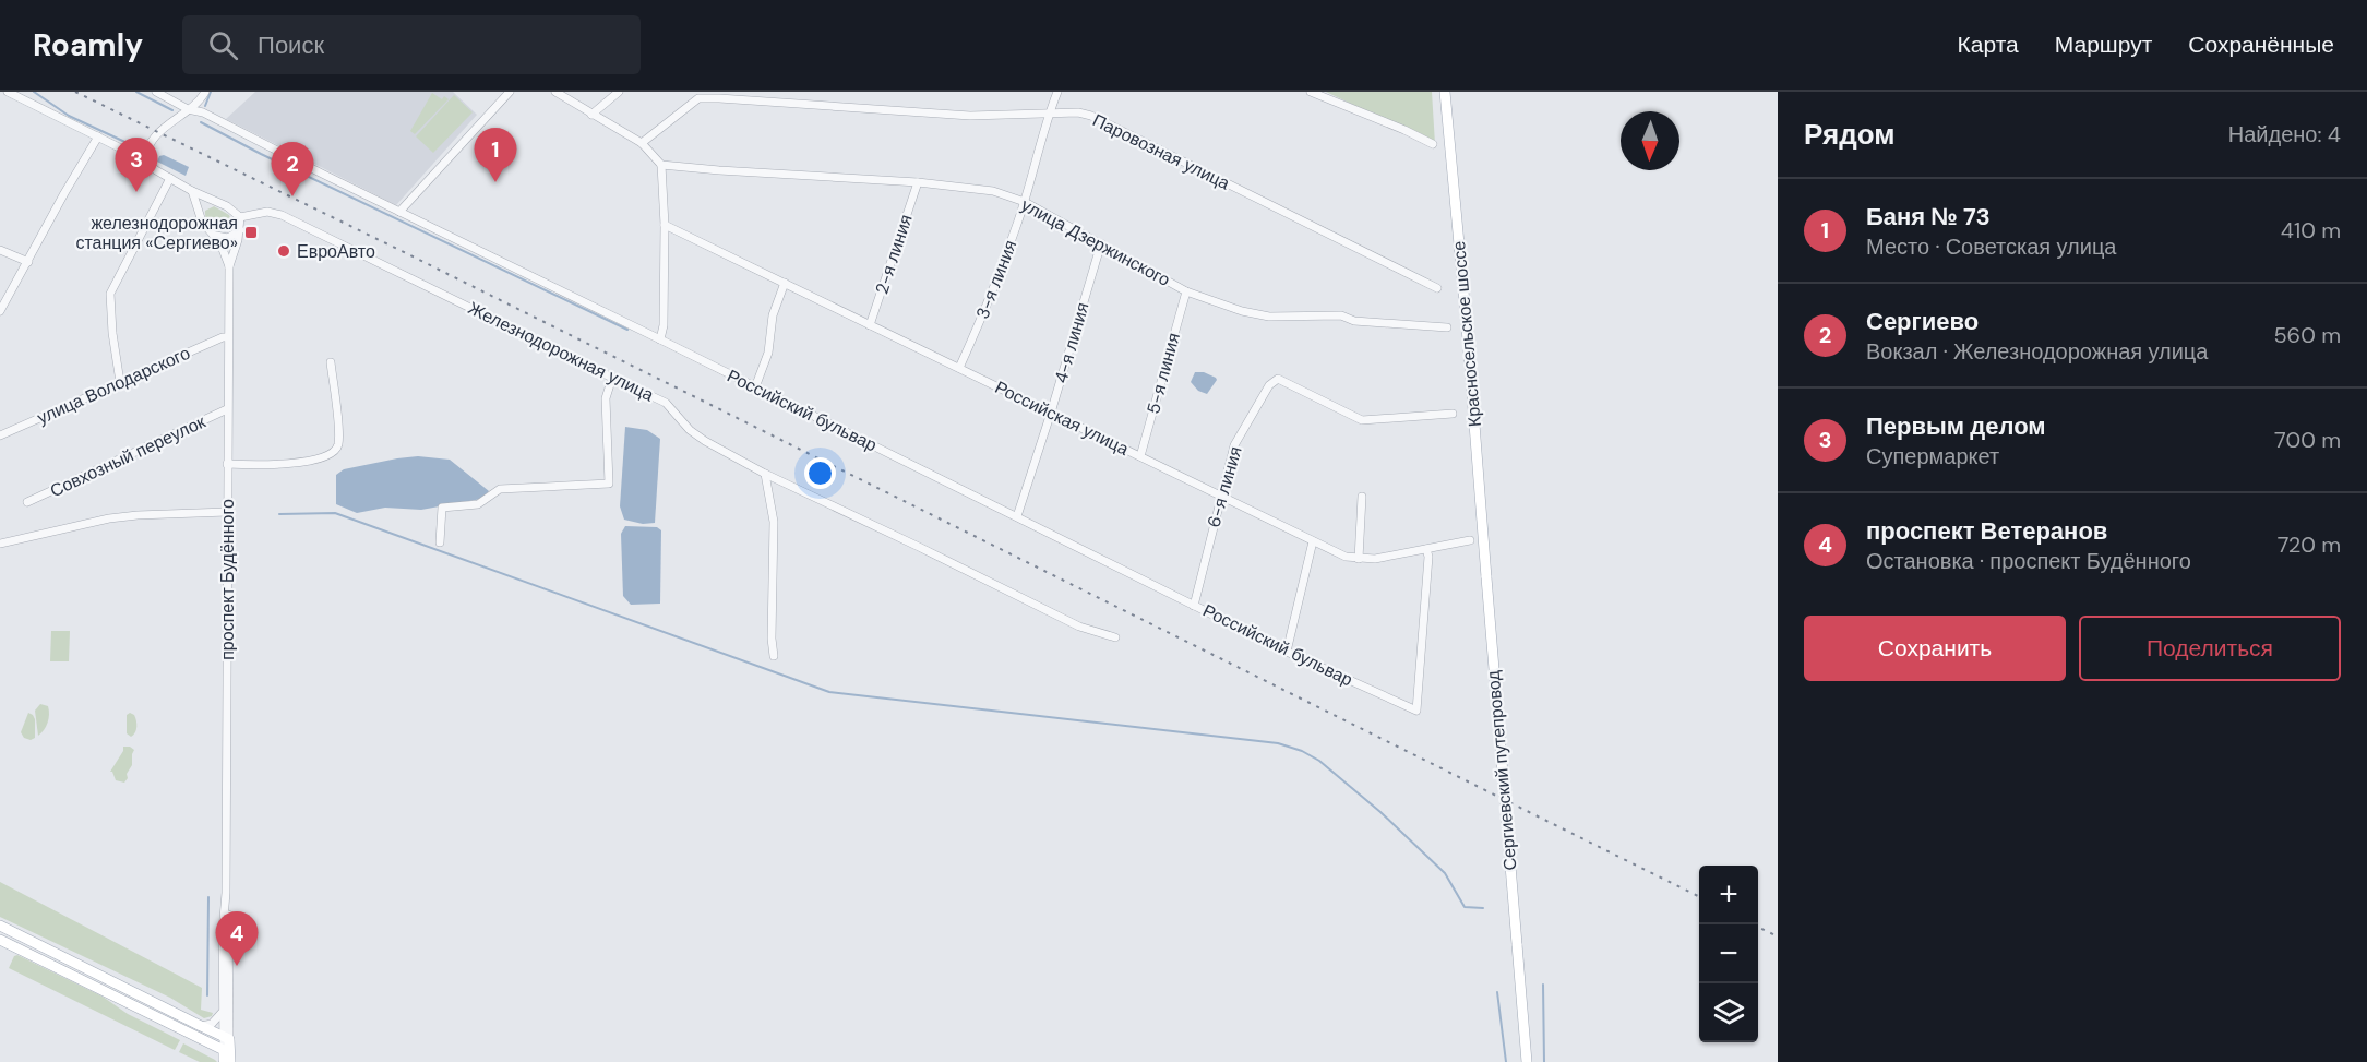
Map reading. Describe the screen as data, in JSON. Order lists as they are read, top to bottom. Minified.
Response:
{"streets":{"main road":["Красносельское шоссе","проспект Будённого","Сергиевский путепровод"],"street":["Паровозная улица","улица Дзержинского","2-я линия","3-я линия","4-я линия","Железнодорожная улица","5-я линия","улица Володарского","Российский бульвар","Российская улица","Совхозный переулок","6-я линия"]},"crossings":[["Паровозная улица","3-я линия"],["улица Дзержинского","2-я линия"],["улица Дзержинского","3-я линия"],["улица Дзержинского","4-я линия"],["улица Дзержинского","5-я линия"],["2-я линия","Российская улица"],["3-я линия","Российская улица"],["Красносельское шоссе","Сергиевский путепровод"],["4-я линия","Российский бульвар"],["4-я линия","Российская улица"],["Железнодорожная улица","проспект Будённого"],["5-я линия","Российская улица"],["улица Володарского","проспект Будённого"],["Российский бульвар","Российская улица"],["Российский бульвар","6-я линия"],["Российская улица","6-я линия"],["Совхозный переулок","проспект Будённого"]],"places":{"transit":["железнодорожная станция «Сергиево»"],"other":["ЕвроАвто"]},"north":"bottom","page":{"header":"Roamly","search":"Поиск","nav":["Карта","Маршрут","Сохранённые"],"heading":["Рядом","Найдено: 4"],"pins":["1","3","2","4"],"list":[{"mark":"1","name":"Баня № 73","note":"Место · Советская улица","value":"410 m"},{"mark":"2","name":"Сергиево","note":"Вокзал · Железнодорожная улица","value":"560 m"},{"mark":"3","name":"Первым делом","note":"Супермаркет","value":"700 m"},{"mark":"4","name":"проспект Ветеранов","note":"Остановка · проспект Будённого","value":"720 m"}],"buttons":["Сохранить","Поделиться"],"map_buttons":["+","−"]}}
